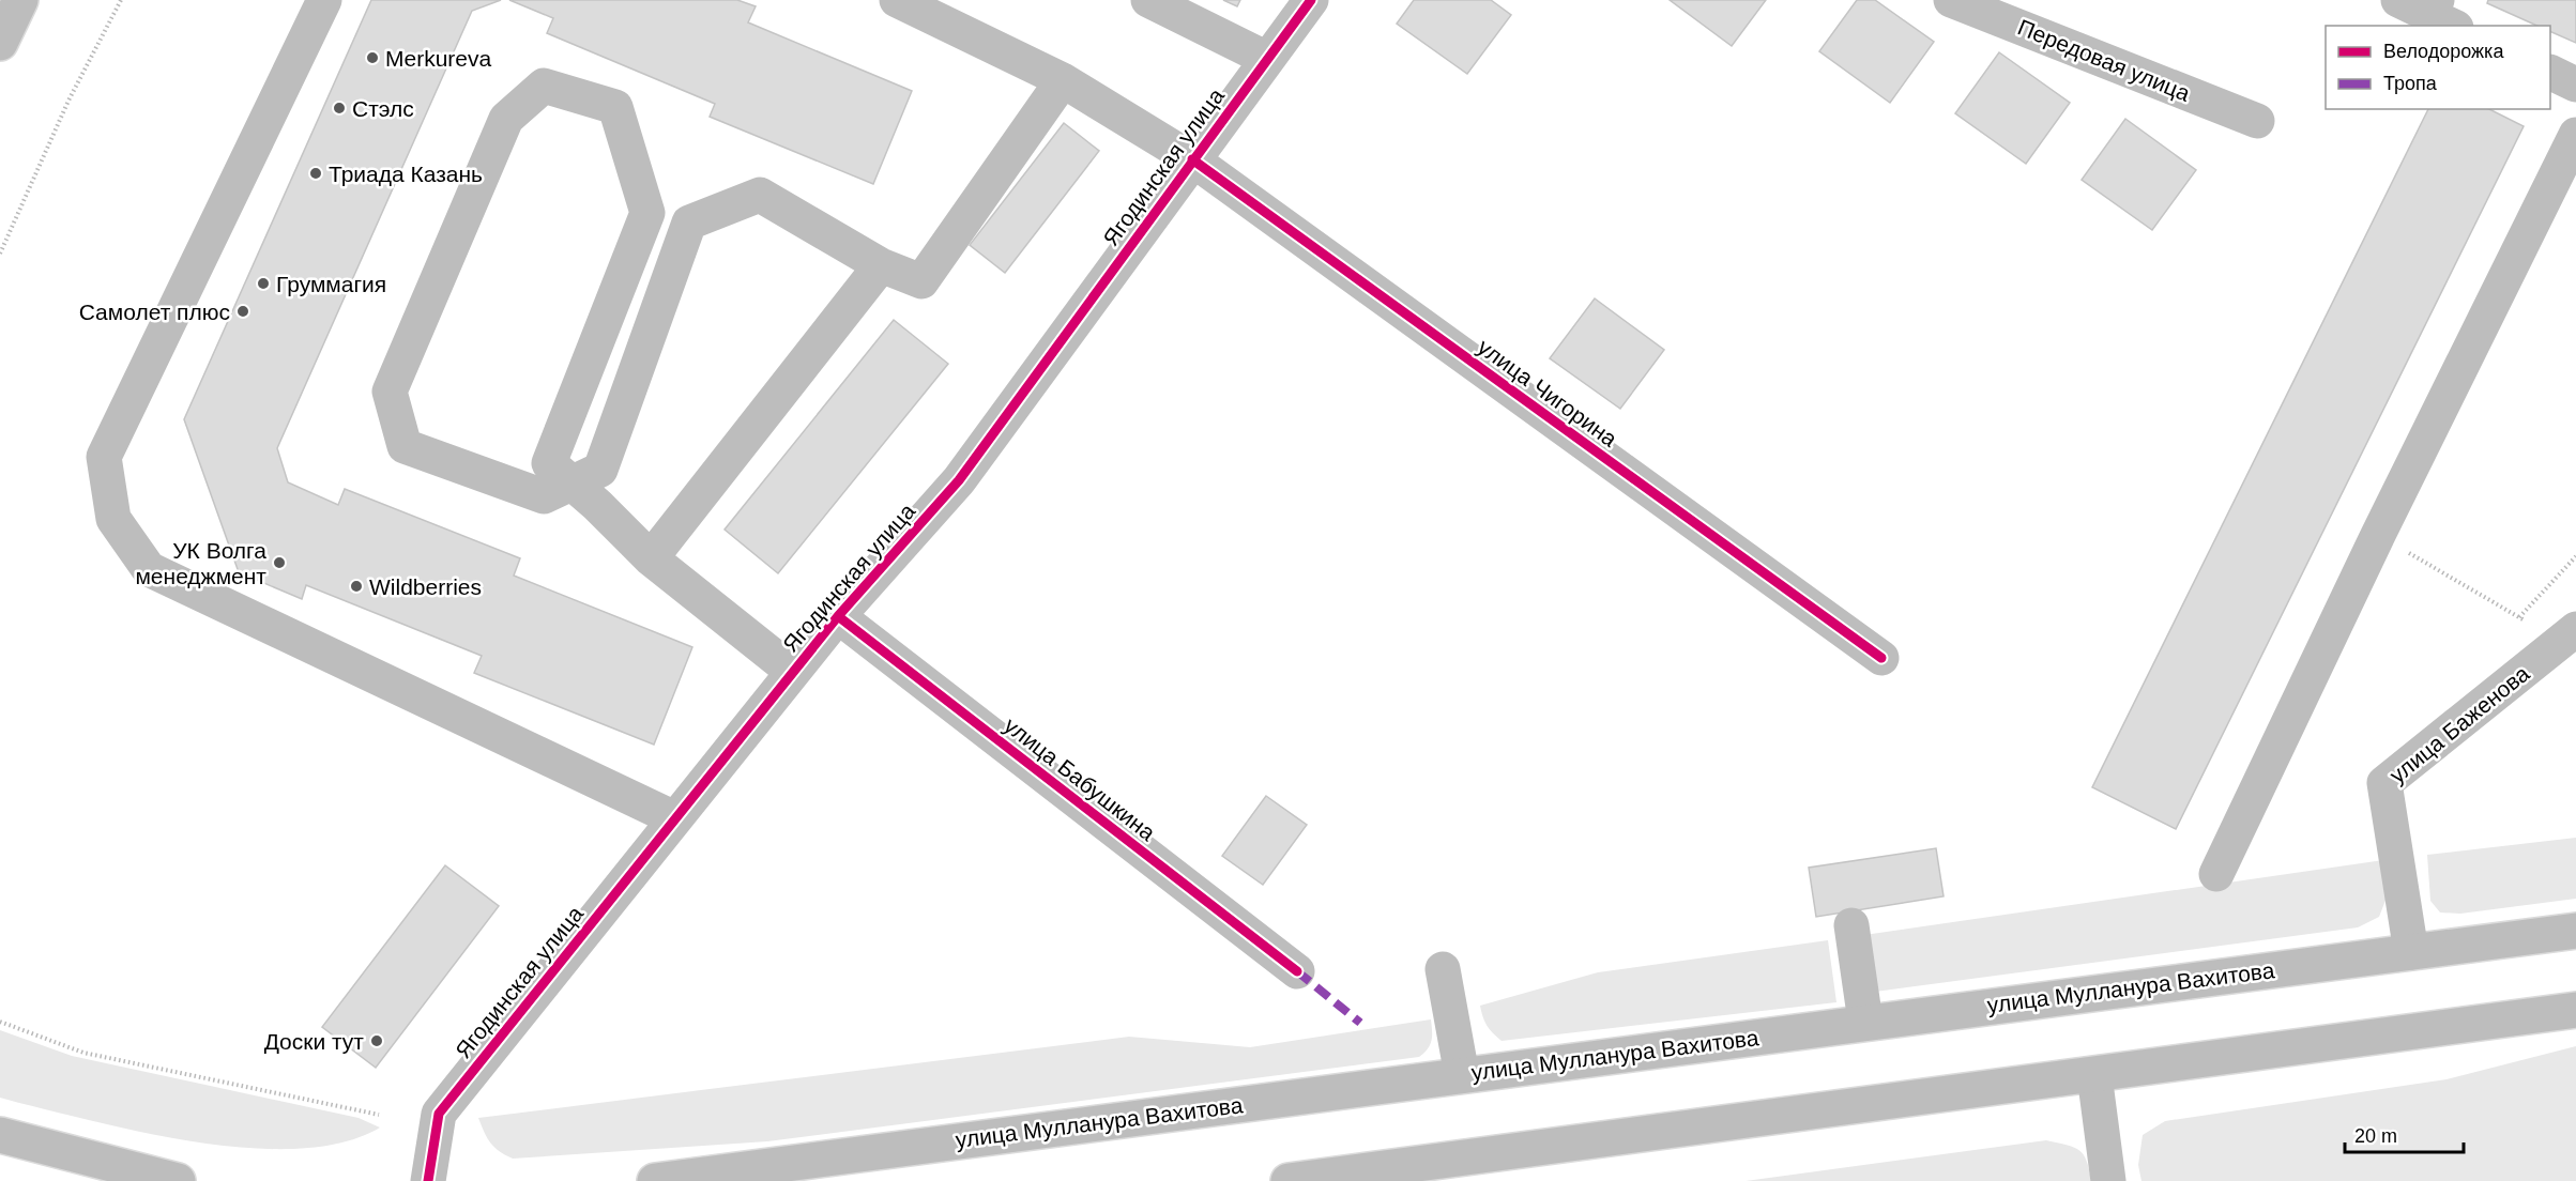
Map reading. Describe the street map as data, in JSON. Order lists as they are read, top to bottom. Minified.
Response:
{"streets":{"street":["Передовая улица","Ягодинская улица","улица Чигорина","улица Баженова","улица Бабушкина","улица Мулланура Вахитова"]},"crossings":[["Ягодинская улица","улица Чигорина"],["Ягодинская улица","улица Бабушкина"],["улица Баженова","улица Мулланура Вахитова"]],"places":["Merkureva","Стэлс","Триада Казань","Груммагия","Самолет плюс","УК Волга менеджмент","Wildberries","Доски тут"],"legend":["Велодорожка","Тропа"],"scale_bar":"20 m"}
